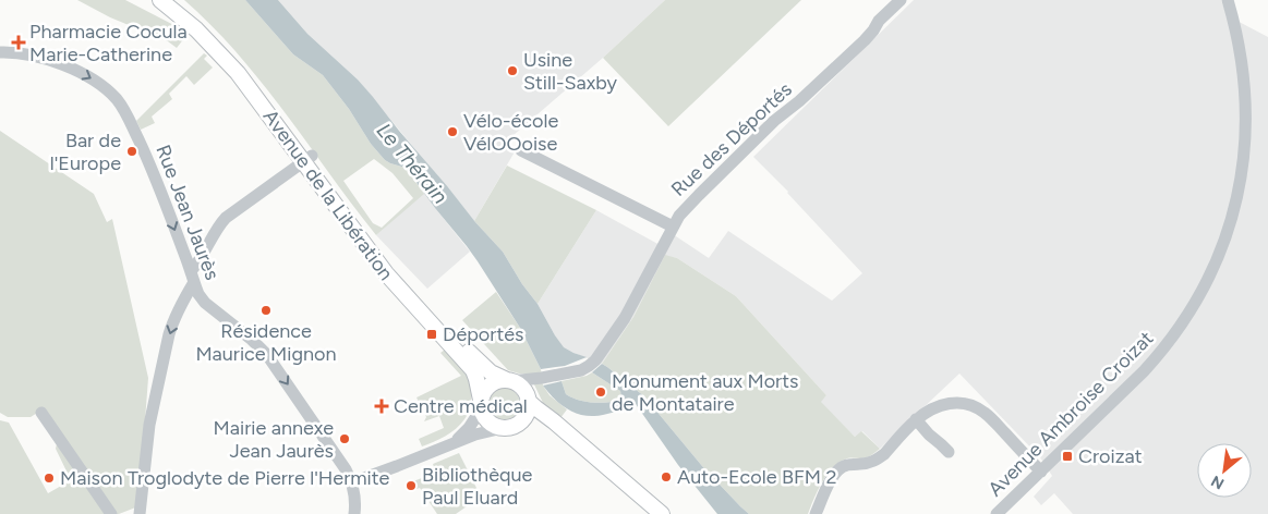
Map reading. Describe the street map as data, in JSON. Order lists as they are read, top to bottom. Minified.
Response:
{"streets":{"main road":["Avenue de la Libération"],"street":["Rue des Déportés","Rue Jean Jaurès","Avenue Ambroise Croizat"]},"crossings":[["Rue des Déportés","Avenue de la Libération"]],"one_way":["Rue Jean Jaurès"],"water":["Le Thérain"],"places":{"health":["Pharmacie Cocula Marie-Catherine","Centre médical"],"other":["Usine Still-Saxby","Vélo-école VélOOoise","Bar de l'Europe","Résidence Maurice Mignon","Monument aux Morts de Montataire","Mairie annexe Jean Jaurès","Auto-Ecole BFM 2","Maison Troglodyte de Pierre l'Hermite","Bibliothèque Paul Eluard"],"transit":["Déportés","Croizat"]},"north":"bottom left"}
